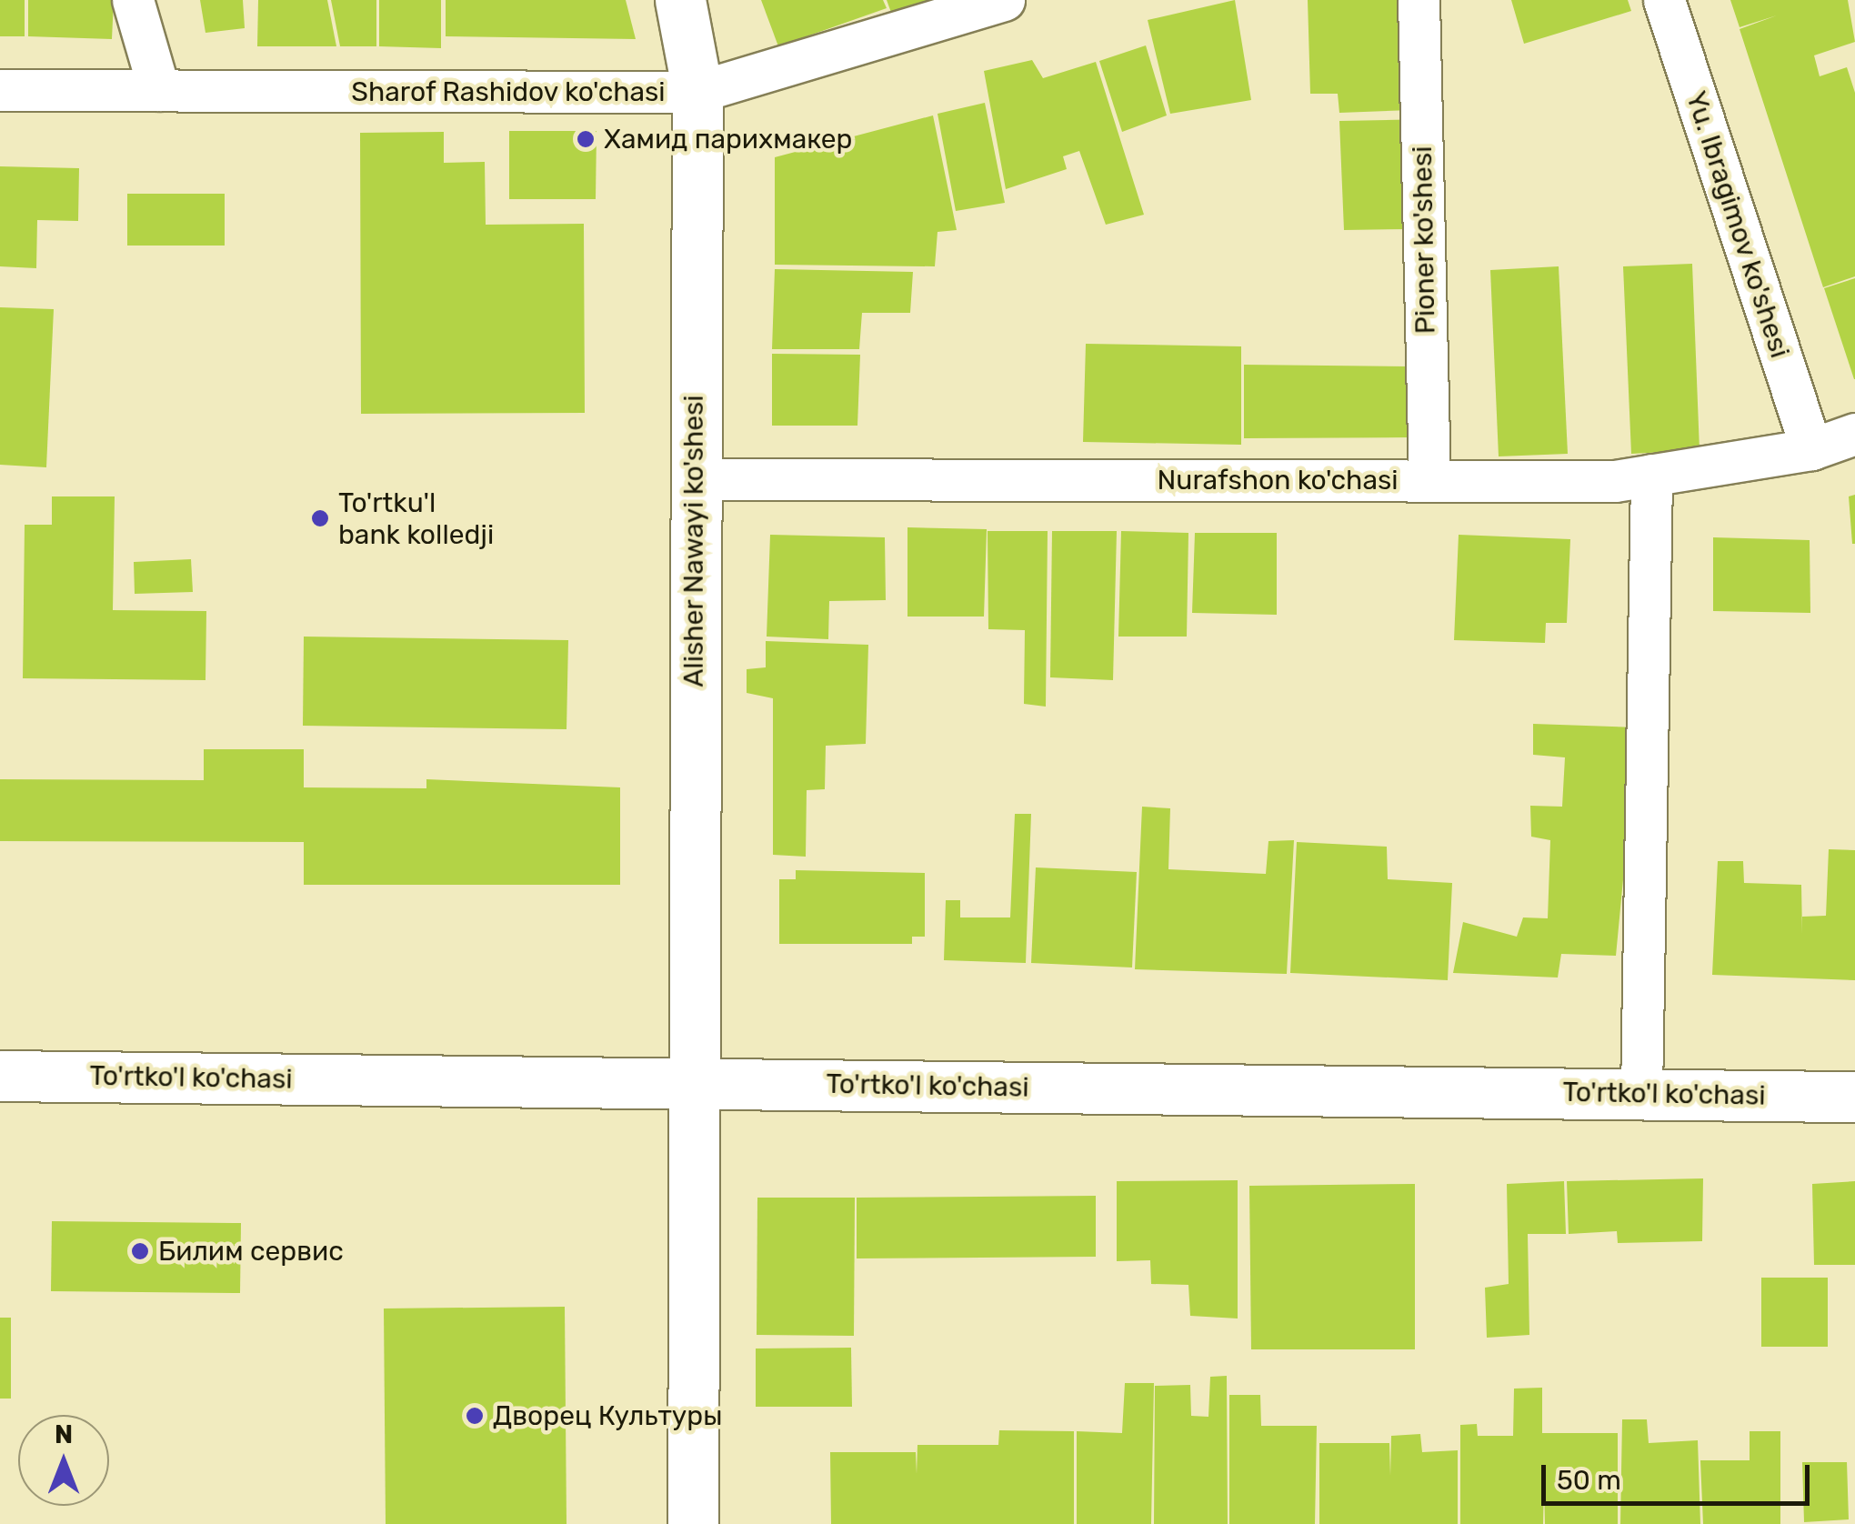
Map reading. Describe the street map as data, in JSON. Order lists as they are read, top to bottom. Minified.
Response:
{"streets":{"street":["Sharof Rashidov ko'chasi","Yu. Ibragimov ko'shesi","Pioner ko'shesi","Nurafshon ko'chasi","Alisher Nawayi ko'shesi","To'rtko'l ko'chasi"]},"crossings":[["Sharof Rashidov ko'chasi","Alisher Nawayi ko'shesi"],["Yu. Ibragimov ko'shesi","Nurafshon ko'chasi"],["Pioner ko'shesi","Nurafshon ko'chasi"],["Nurafshon ko'chasi","Alisher Nawayi ko'shesi"],["Alisher Nawayi ko'shesi","To'rtko'l ko'chasi"]],"places":["Хамид парихмакер","To'rtku'l bank kolledji","Билим сервис","Дворец Культуры"],"scale_bar":"50 m","north":"top"}
